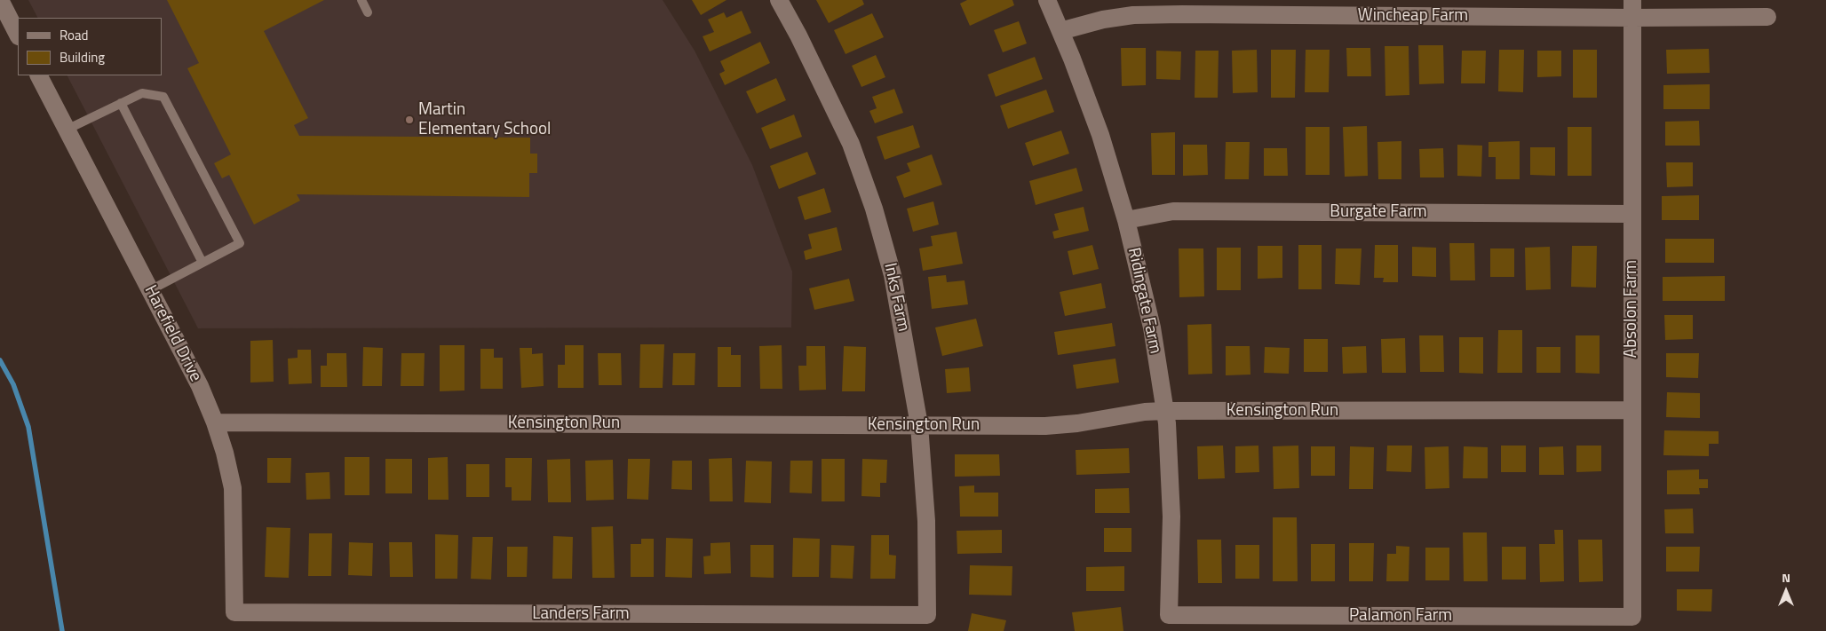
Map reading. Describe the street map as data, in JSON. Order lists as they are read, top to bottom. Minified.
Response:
{"streets":{"street":["Wincheap Farm","Burgate Farm","Inks Farm","Ridingate Farm","Absolon Farm","Harefield Drive","Kensington Run","Landers Farm","Palamon Farm"]},"crossings":[["Wincheap Farm","Ridingate Farm"],["Wincheap Farm","Absolon Farm"],["Burgate Farm","Ridingate Farm"],["Burgate Farm","Absolon Farm"],["Inks Farm","Kensington Run"],["Inks Farm","Landers Farm"],["Ridingate Farm","Kensington Run"],["Ridingate Farm","Palamon Farm"],["Absolon Farm","Kensington Run"],["Absolon Farm","Palamon Farm"],["Harefield Drive","Kensington Run"],["Harefield Drive","Landers Farm"]],"places":["Martin Elementary School"],"legend":["Road","Building"],"north":"top"}
